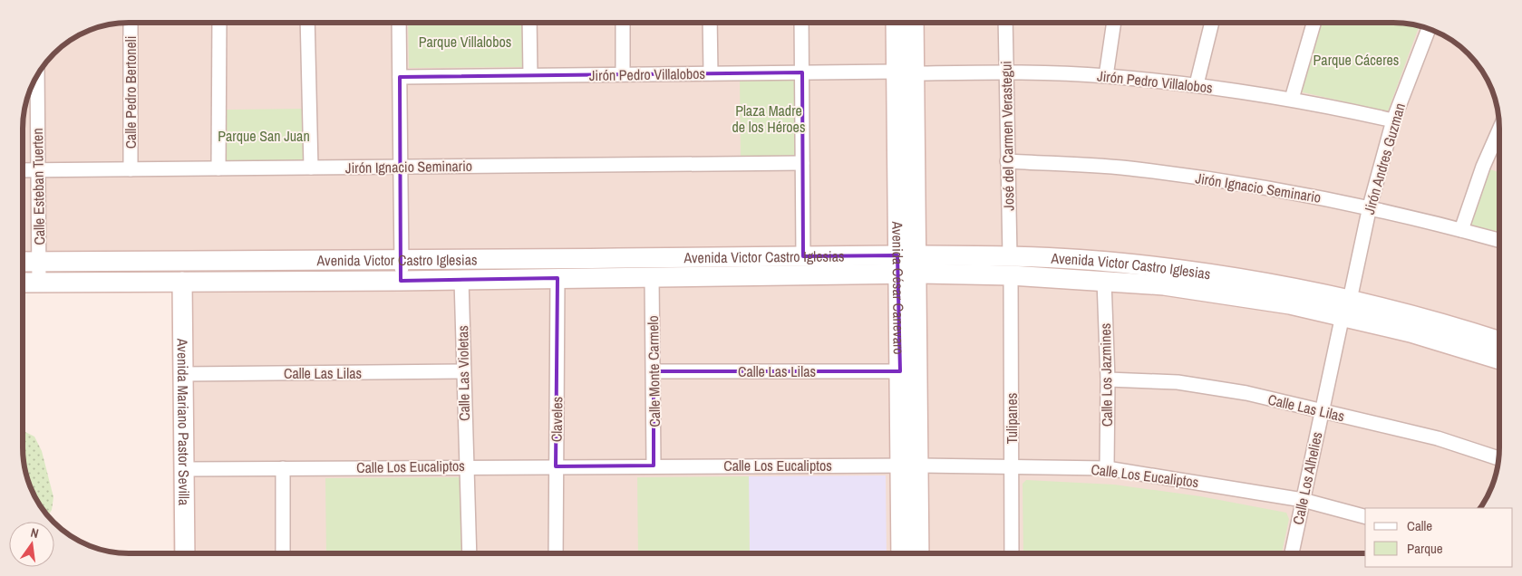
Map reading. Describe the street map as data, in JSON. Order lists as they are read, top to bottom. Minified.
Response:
{"streets":{"street":["Jirón Pedro Villalobos","Calle Pedro Bertoneli","José del Carmen Verastegui","Jirón Andres Guzman","Jirón Ignacio Seminario","Calle Esteban Tuerten","Avenida Victor Castro Iglesias","Avenida César Canevaro","Calle Monte Carmelo","Calle Las Lilas","Calle Las Violetas","Calle Los Jazmines","Tulipanes","Claveles","Avenida Mariano Pastor Sevilla","Calle Los Eucaliptos","Calle Los Alhelies"]},"crossings":[["Jirón Pedro Villalobos","José del Carmen Verastegui"],["Jirón Pedro Villalobos","Jirón Andres Guzman"],["Jirón Pedro Villalobos","Avenida César Canevaro"],["Calle Pedro Bertoneli","Jirón Ignacio Seminario"],["José del Carmen Verastegui","Jirón Ignacio Seminario"],["José del Carmen Verastegui","Avenida Victor Castro Iglesias"],["José del Carmen Verastegui","Tulipanes"],["Jirón Andres Guzman","Jirón Ignacio Seminario"],["Jirón Andres Guzman","Avenida Victor Castro Iglesias"],["Jirón Andres Guzman","Calle Los Alhelies"],["Jirón Ignacio Seminario","Calle Esteban Tuerten"],["Calle Esteban Tuerten","Avenida Victor Castro Iglesias"],["Avenida Victor Castro Iglesias","Avenida César Canevaro"],["Avenida Victor Castro Iglesias","Calle Monte Carmelo"],["Avenida Victor Castro Iglesias","Calle Las Violetas"],["Avenida Victor Castro Iglesias","Calle Los Jazmines"],["Avenida Victor Castro Iglesias","Tulipanes"],["Avenida Victor Castro Iglesias","Claveles"],["Avenida Victor Castro Iglesias","Avenida Mariano Pastor Sevilla"],["Avenida Victor Castro Iglesias","Calle Los Alhelies"],["Avenida César Canevaro","Calle Las Lilas"],["Avenida César Canevaro","Calle Los Eucaliptos"],["Calle Monte Carmelo","Calle Las Lilas"],["Calle Monte Carmelo","Calle Los Eucaliptos"],["Calle Las Lilas","Calle Las Violetas"],["Calle Las Lilas","Calle Los Jazmines"],["Calle Las Lilas","Avenida Mariano Pastor Sevilla"],["Calle Las Lilas","Calle Los Alhelies"],["Calle Las Violetas","Calle Los Eucaliptos"],["Calle Los Jazmines","Calle Los Eucaliptos"],["Tulipanes","Calle Los Eucaliptos"],["Claveles","Calle Los Eucaliptos"],["Avenida Mariano Pastor Sevilla","Calle Los Eucaliptos"],["Calle Los Eucaliptos","Calle Los Alhelies"]],"parks":["Parque Villalobos","Parque Cáceres","Plaza Madre de los Héroes","Parque San Juan"],"legend":["Calle","Parque"],"north":"top"}
